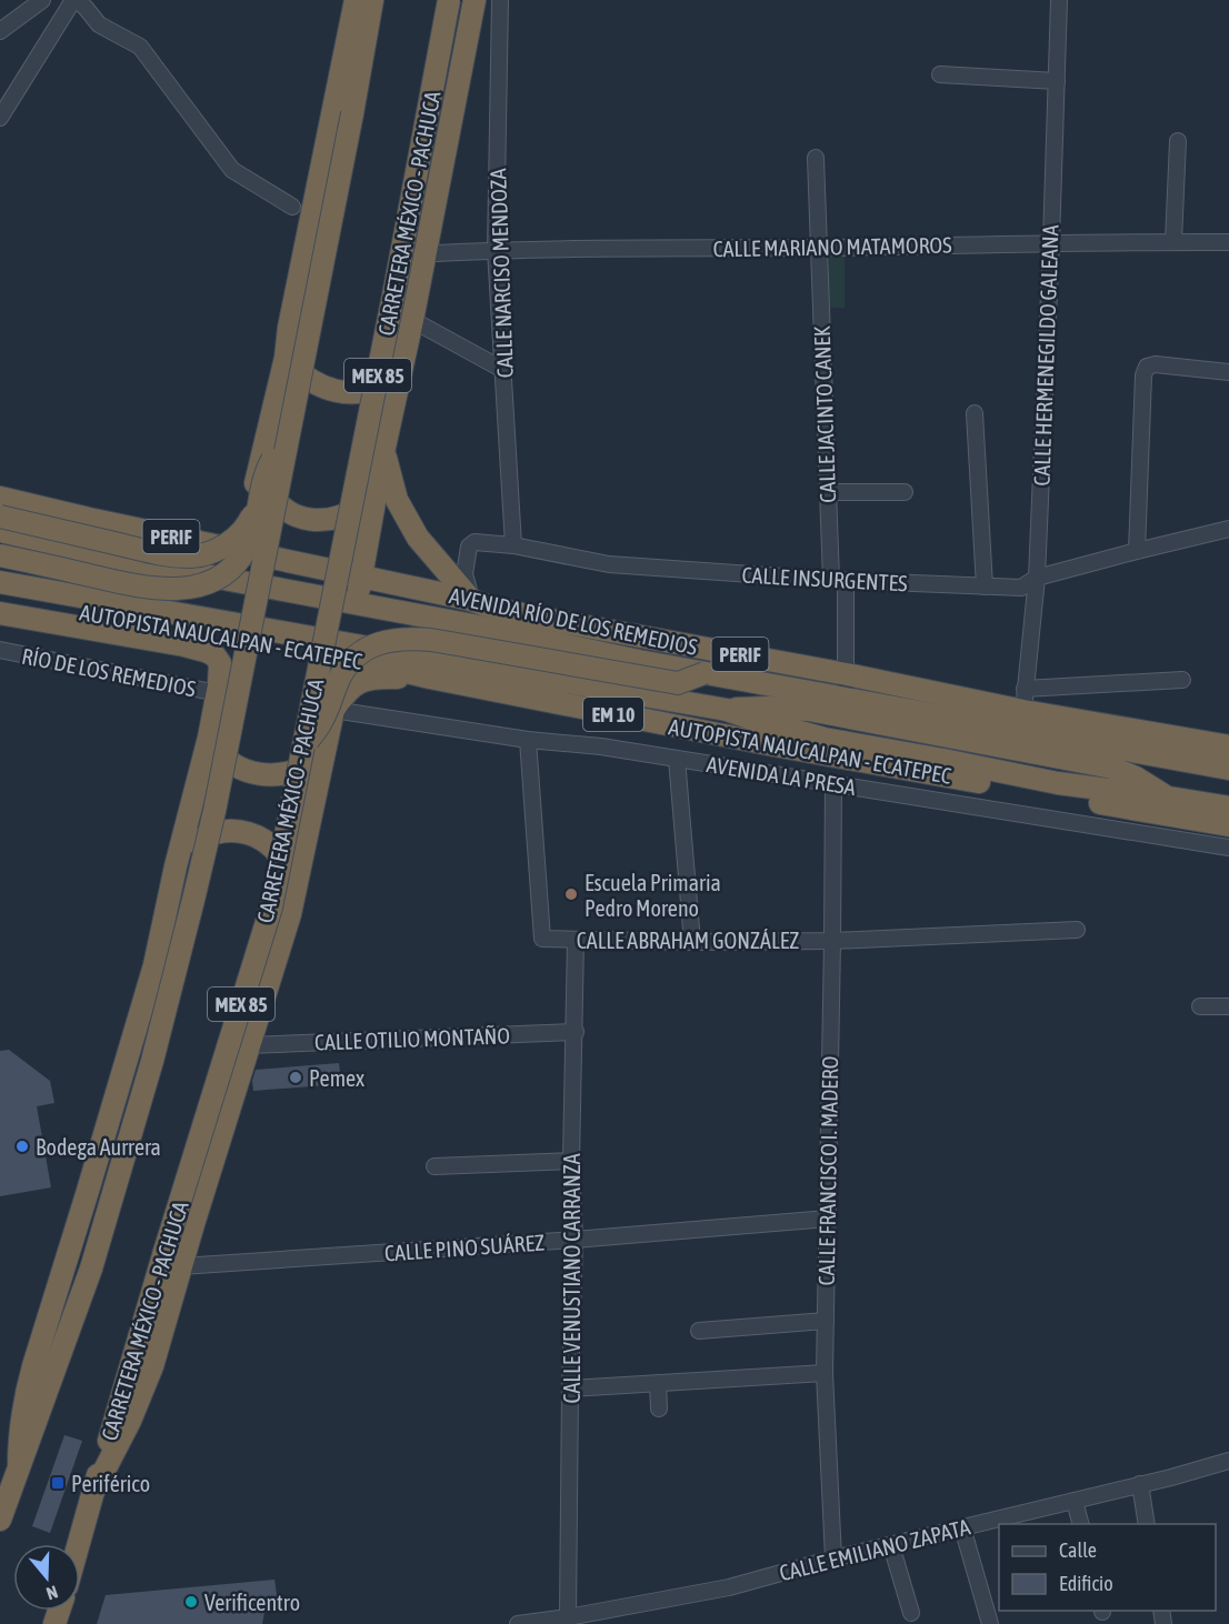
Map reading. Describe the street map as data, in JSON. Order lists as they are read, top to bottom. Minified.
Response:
{"streets":{"highway":["CARRETERA MÉXICO - PACHUCA","MEX 85","PERIF","AVENIDA RÍO DE LOS REMEDIOS","AUTOPISTA NAUCALPAN - ECATEPEC","EM 10"],"street":["CALLE MARIANO MATAMOROS","CALLE NARCISO MENDOZA","CALLE HERMENEGILDO GALEANA","CALLE JACINTO CANEK","CALLE INSURGENTES","RÍO DE LOS REMEDIOS","AVENIDA LA PRESA","CALLE ABRAHAM GONZÁLEZ","CALLE OTILIO MONTAÑO","CALLE FRANCISCO I. MADERO","CALLE PINO SUÁREZ","CALLE VENUSTIANO CARRANZA","CALLE EMILIANO ZAPATA"]},"crossings":[["CALLE MARIANO MATAMOROS","CALLE NARCISO MENDOZA"],["CALLE MARIANO MATAMOROS","CALLE HERMENEGILDO GALEANA"],["CALLE MARIANO MATAMOROS","CALLE JACINTO CANEK"],["CALLE NARCISO MENDOZA","CALLE INSURGENTES"],["CALLE HERMENEGILDO GALEANA","CALLE INSURGENTES"],["CALLE HERMENEGILDO GALEANA","AVENIDA RÍO DE LOS REMEDIOS"],["CALLE JACINTO CANEK","CALLE INSURGENTES"],["CALLE JACINTO CANEK","AVENIDA RÍO DE LOS REMEDIOS"],["CALLE INSURGENTES","AVENIDA RÍO DE LOS REMEDIOS"],["AVENIDA LA PRESA","CALLE ABRAHAM GONZÁLEZ"],["AVENIDA LA PRESA","CALLE FRANCISCO I. MADERO"],["CALLE ABRAHAM GONZÁLEZ","CALLE FRANCISCO I. MADERO"],["CALLE ABRAHAM GONZÁLEZ","CALLE VENUSTIANO CARRANZA"],["CALLE OTILIO MONTAÑO","CALLE VENUSTIANO CARRANZA"],["CALLE FRANCISCO I. MADERO","CALLE PINO SUÁREZ"],["CALLE FRANCISCO I. MADERO","CALLE EMILIANO ZAPATA"],["CALLE PINO SUÁREZ","CALLE VENUSTIANO CARRANZA"],["CALLE VENUSTIANO CARRANZA","CALLE EMILIANO ZAPATA"]],"places":{"other":["Escuela Primaria Pedro Moreno","Pemex","Bodega Aurrera","Verificentro"],"transit":["Periférico"]},"legend":["Calle","Edificio"],"north":"bottom"}
